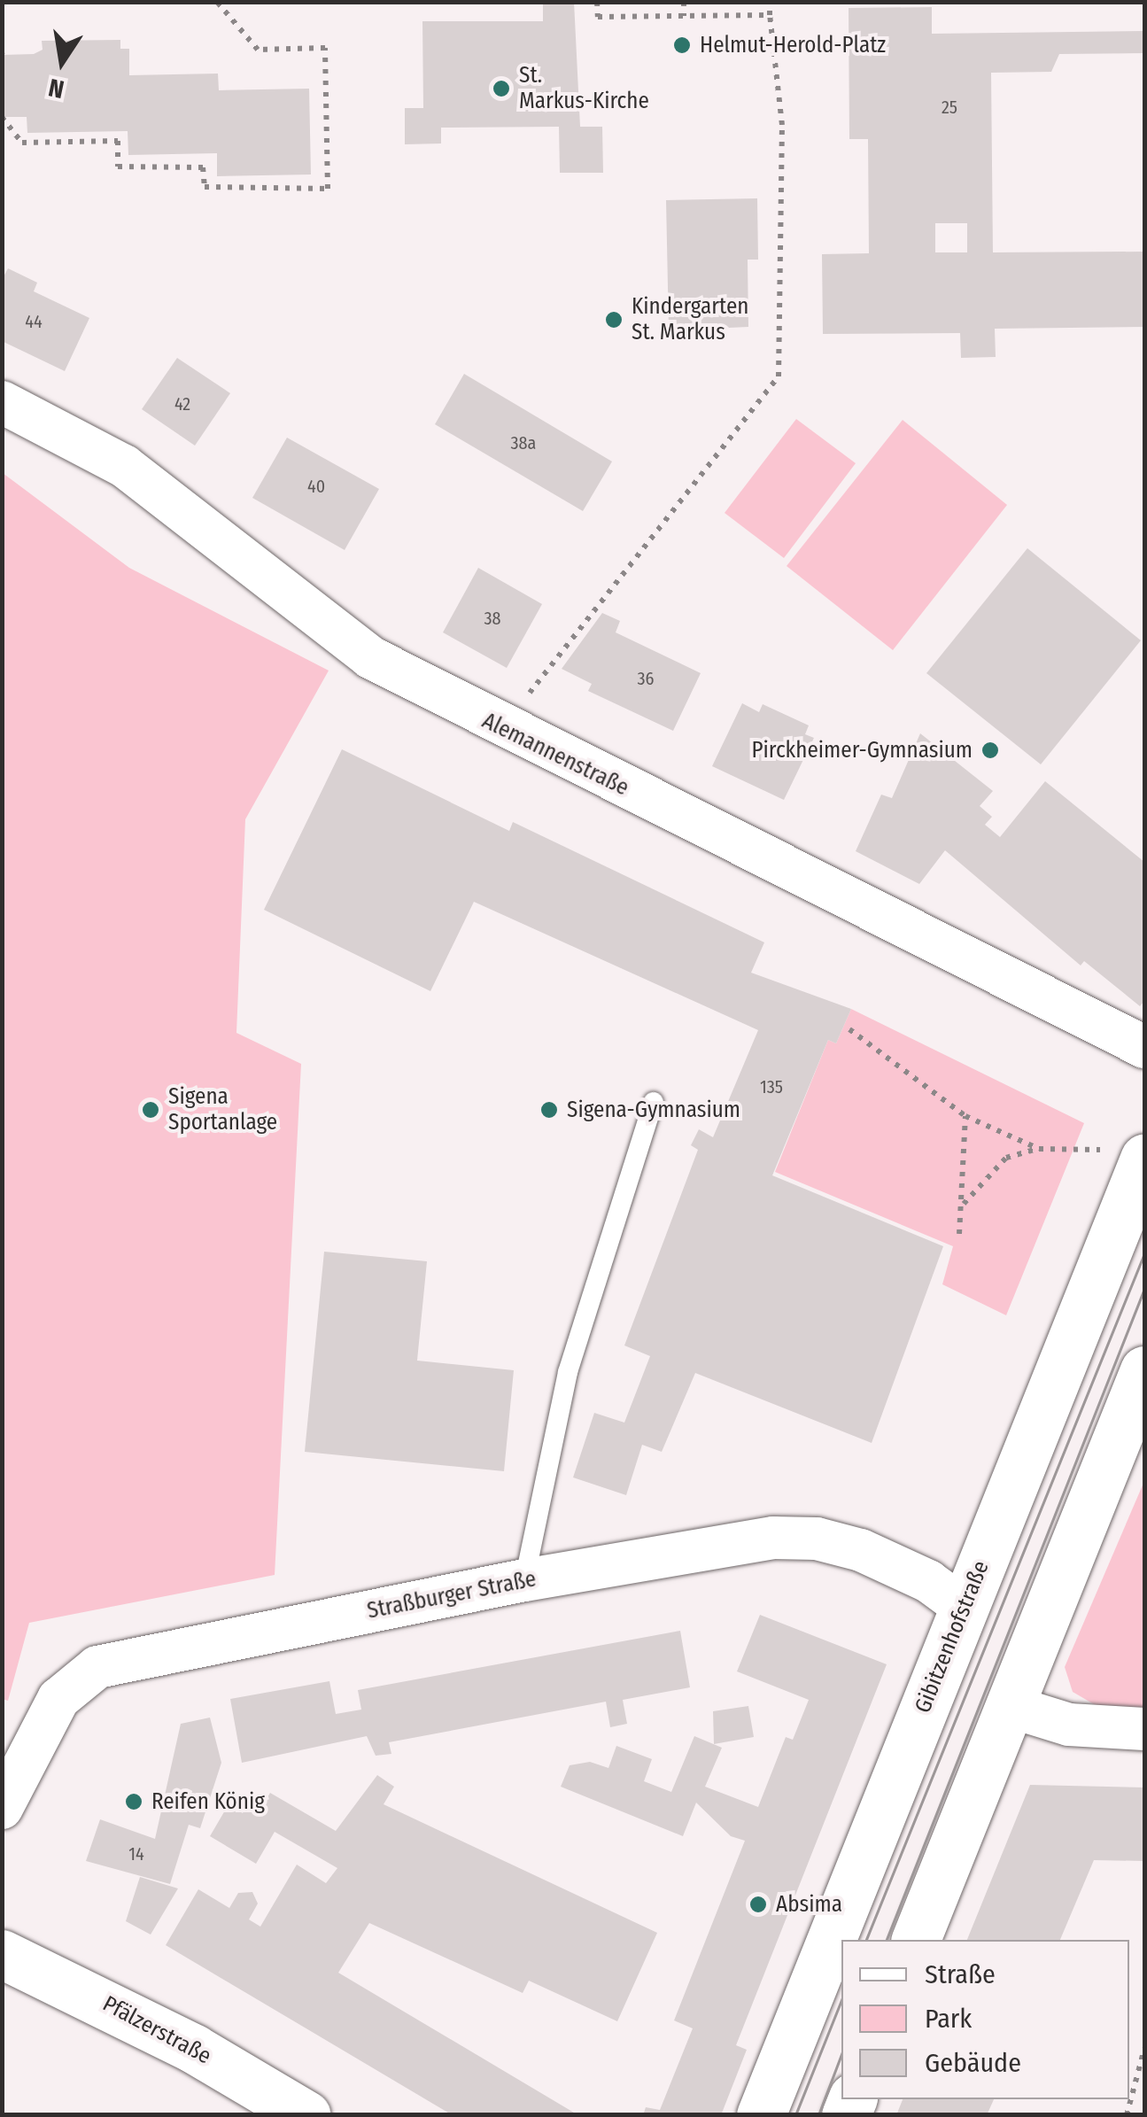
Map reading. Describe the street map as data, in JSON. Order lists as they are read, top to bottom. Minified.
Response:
{"streets":{"main road":["Gibitzenhofstraße","Pfälzerstraße"],"street":["Alemannenstraße","Straßburger Straße"]},"crossings":[["Straßburger Straße","Gibitzenhofstraße"]],"places":["Helmut-Herold-Platz","St. Markus-Kirche","Kindergarten St. Markus","Pirckheimer-Gymnasium","Sigena Sportanlage","Sigena-Gymnasium","Reifen König","Absima"],"house_numbers":["25","44","42","38a","40","38","36","135","14"],"legend":["Straße","Park","Gebäude"],"north":"bottom"}
